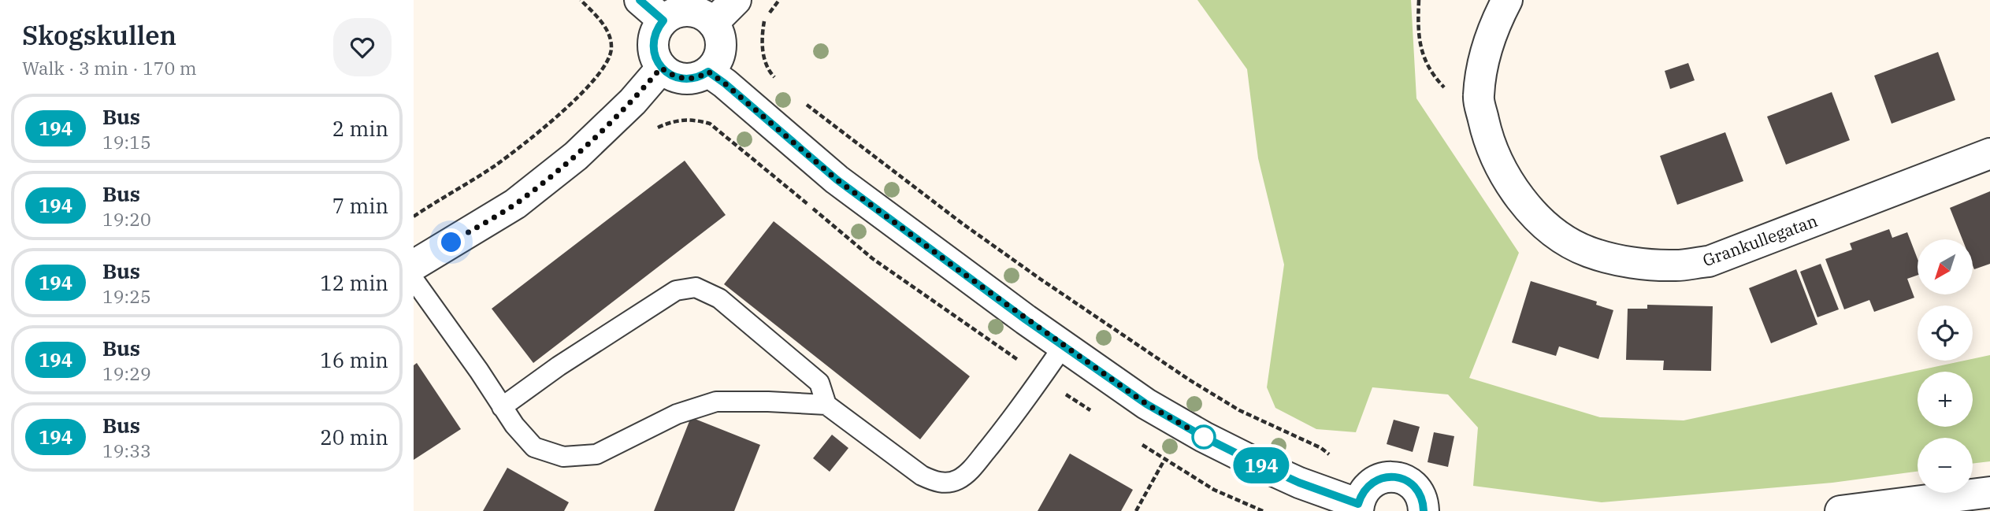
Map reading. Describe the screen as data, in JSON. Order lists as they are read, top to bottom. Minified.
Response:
{"streets":{"street":["Grankullegatan"]},"lines":["bus line 194"],"north":"bottom left","page":{"heading":["Skogskullen","Walk · 3 min · 170 m"],"on_map":"194","list":[{"mark":"194","name":"Bus","note":"19:15","value":"2 min"},{"mark":"194","name":"Bus","note":"19:20","value":"7 min"},{"mark":"194","name":"Bus","note":"19:25","value":"12 min"},{"mark":"194","name":"Bus","note":"19:29","value":"16 min"},{"mark":"194","name":"Bus","note":"19:33","value":"20 min"}],"map_buttons":["+","−"]}}
